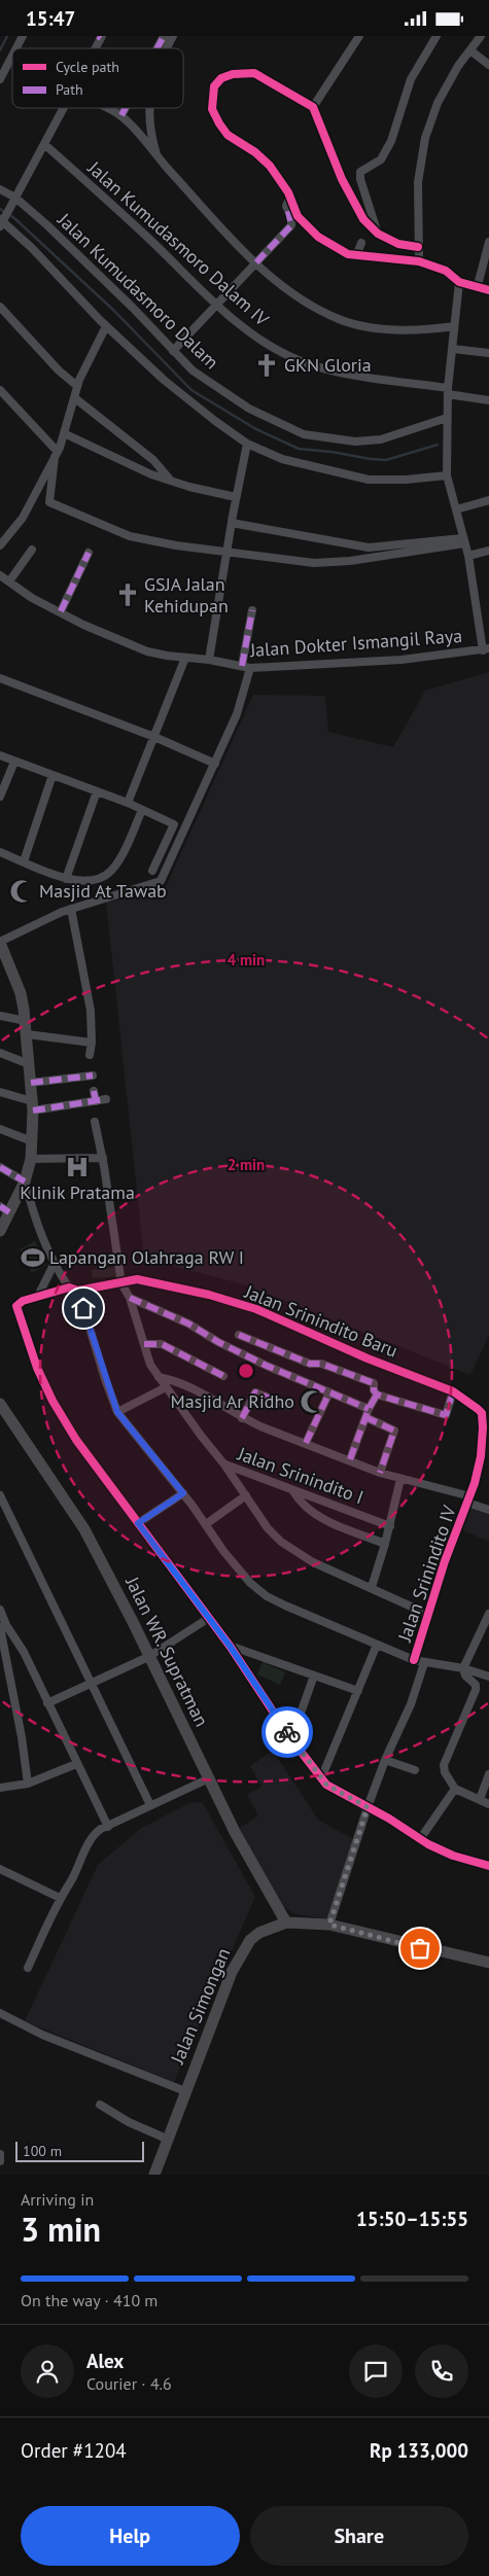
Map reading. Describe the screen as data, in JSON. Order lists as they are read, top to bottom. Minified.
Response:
{"streets":{"main road":["Jalan WR. Supratman","Jalan Simongan"],"street":["Jalan Kumudasmoro Dalam IV","Jalan Kumudasmoro Dalam","Jalan Dokter Ismangil Raya","Jalan Srinindito Baru","Jalan Srinindito I","Jalan Srinindito IV"]},"crossings":[["Jalan Srinindito Baru","Jalan Srinindito I"],["Jalan Srinindito Baru","Jalan Srinindito IV"],["Jalan Srinindito I","Jalan Srinindito IV"],["Jalan WR. Supratman","Jalan Simongan"]],"places":{"church":["GKN Gloria","GSJA Jalan Kehidupan"],"mosque":["Masjid At Tawab","Masjid Ar Ridho"],"hospital":["Klinik Pratama"],"sports":["Lapangan Olahraga RW I"]},"legend":["Cycle path","Path"],"scale_bar":"100 m","page":{"status":"15:47","scale":"100 m","heading":["3 min","Arriving in","15:50–15:55"],"panel":["Alex","Courier · 4.6","Order #1204","Rp 133,000"],"bar":"On the way · 410 m","buttons":["Help","Share"]},"rings":["4 min","2 min"]}
